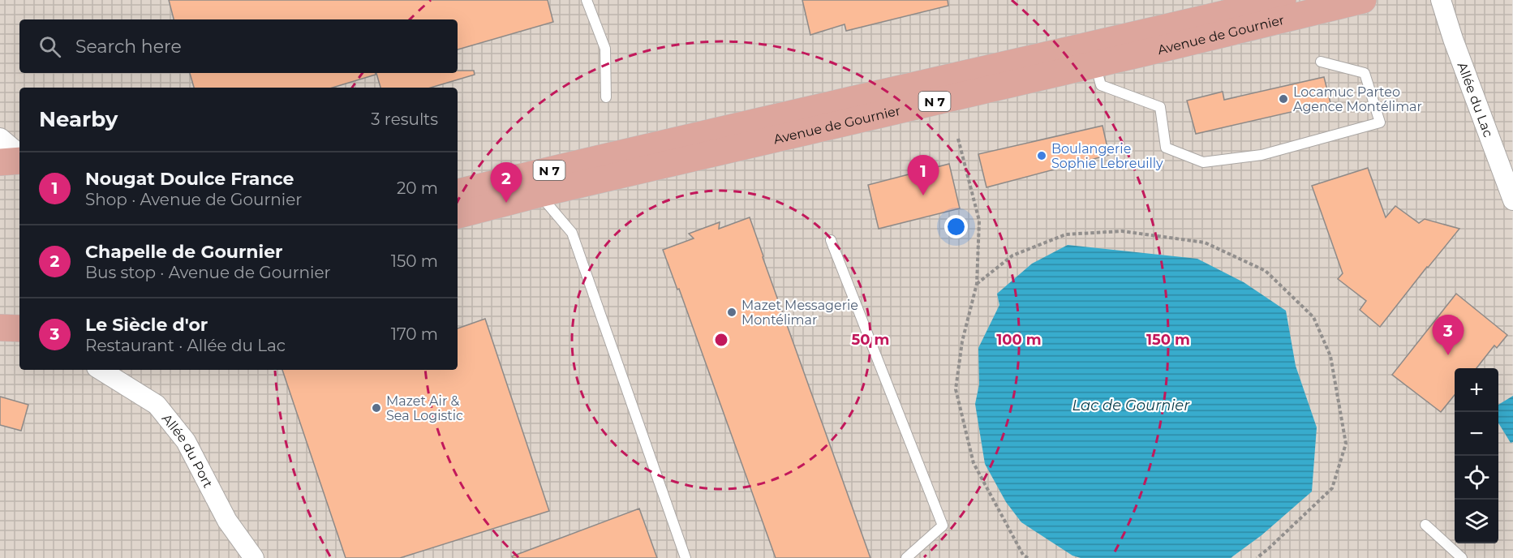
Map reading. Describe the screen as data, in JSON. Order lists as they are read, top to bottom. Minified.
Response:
{"streets":{"main road":["Avenue de Gournier","N 7"],"street":["Allée du Lac","Allée du Port"]},"water":["Lac de Gournier"],"places":["Locamuc Parteo Agence Montélimar","Boulangerie Sophie Lebreuilly","Mazet Messagerie Montélimar","Mazet Air & Sea Logistic"],"page":{"search":"Search here","heading":["Nearby","3 results"],"list":[{"mark":"1","name":"Nougat Doulce France","note":"Shop · Avenue de Gournier","value":"20 m"},{"mark":"2","name":"Chapelle de Gournier","note":"Bus stop · Avenue de Gournier","value":"150 m"},{"mark":"3","name":"Le Siècle d'or","note":"Restaurant · Allée du Lac","value":"170 m"}],"pins":["1","2","3"],"map_buttons":["+","−"]},"rings":["50 m","100 m","150 m"]}
